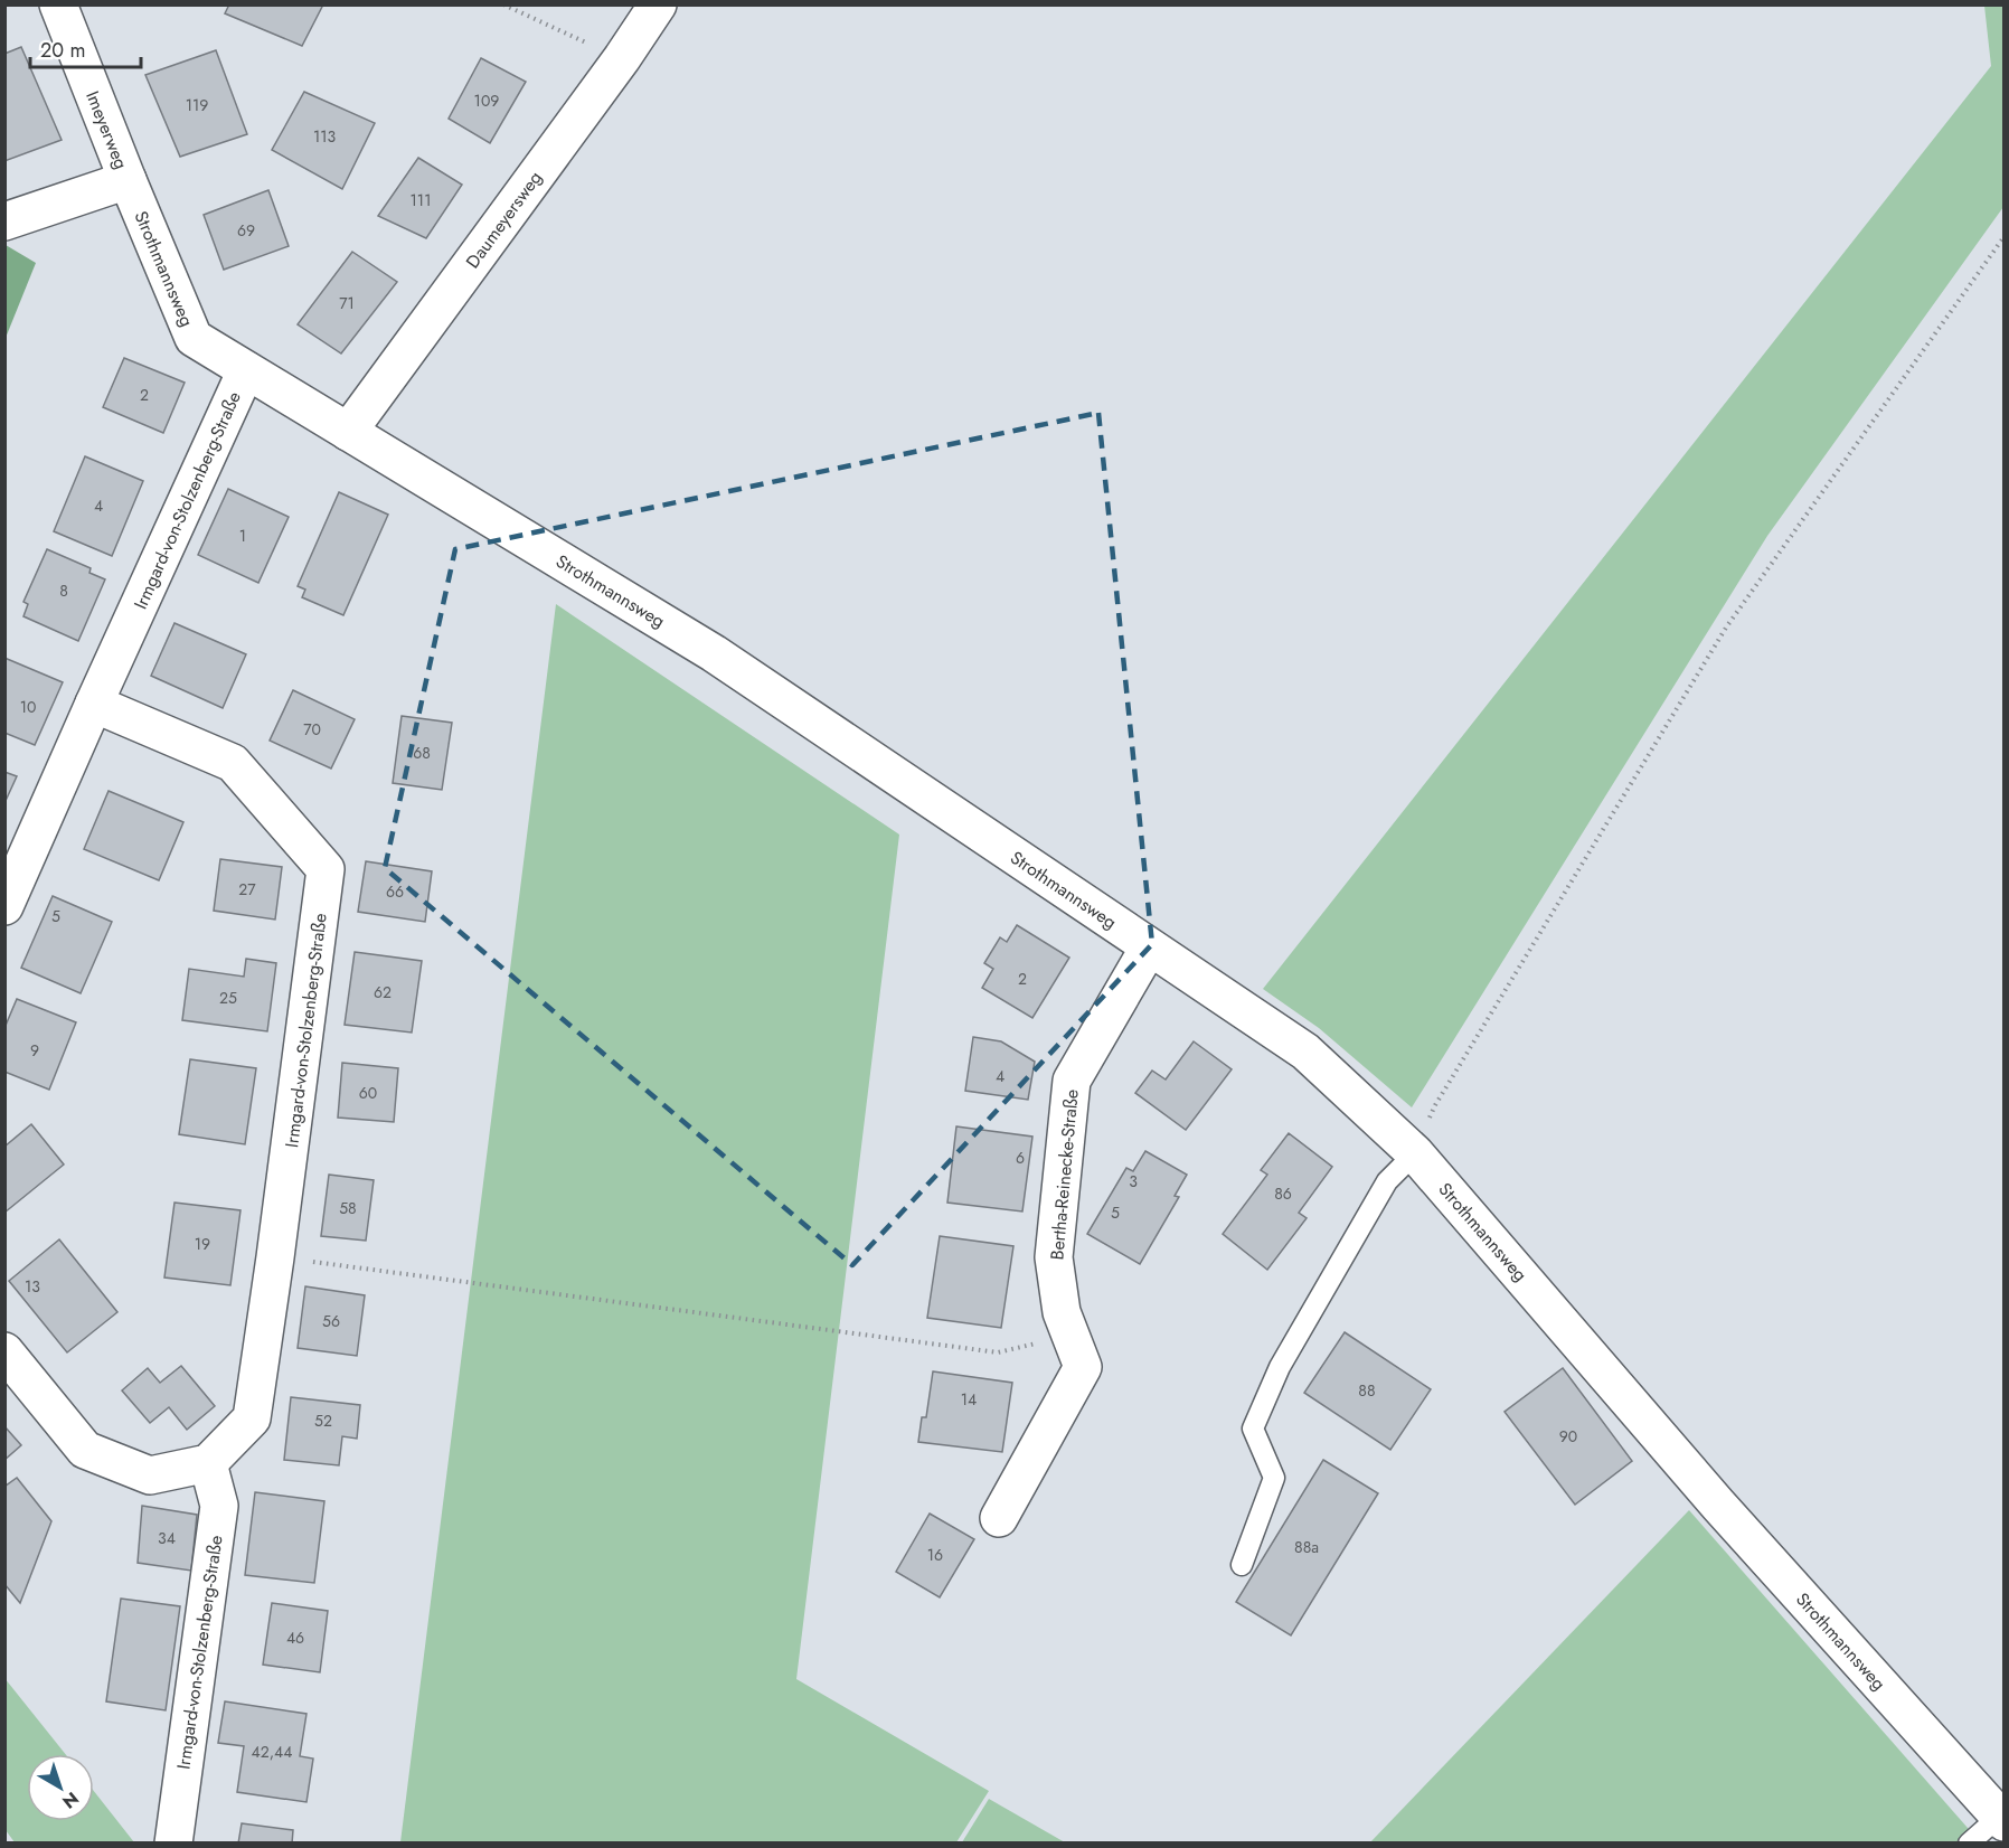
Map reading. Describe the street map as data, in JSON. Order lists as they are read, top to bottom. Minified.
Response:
{"streets":{"street":["Imeyerweg","Daumeyersweg","Strothmannsweg","Irmgard-von-Stolzenberg-Straße","Bertha-Reinecke-Straße"]},"crossings":[["Imeyerweg","Strothmannsweg"],["Daumeyersweg","Strothmannsweg"],["Strothmannsweg","Irmgard-von-Stolzenberg-Straße"],["Strothmannsweg","Bertha-Reinecke-Straße"]],"house_numbers":["109","119","113","111","69","71","2","4","1","8","10","70","68","27","66","5","2","62","25","9","4","60","6","3","86","58","5","19","13","56","88","14","52","90","34","88a","16","46","42,44"],"scale_bar":"20 m","north":"bottom right"}
